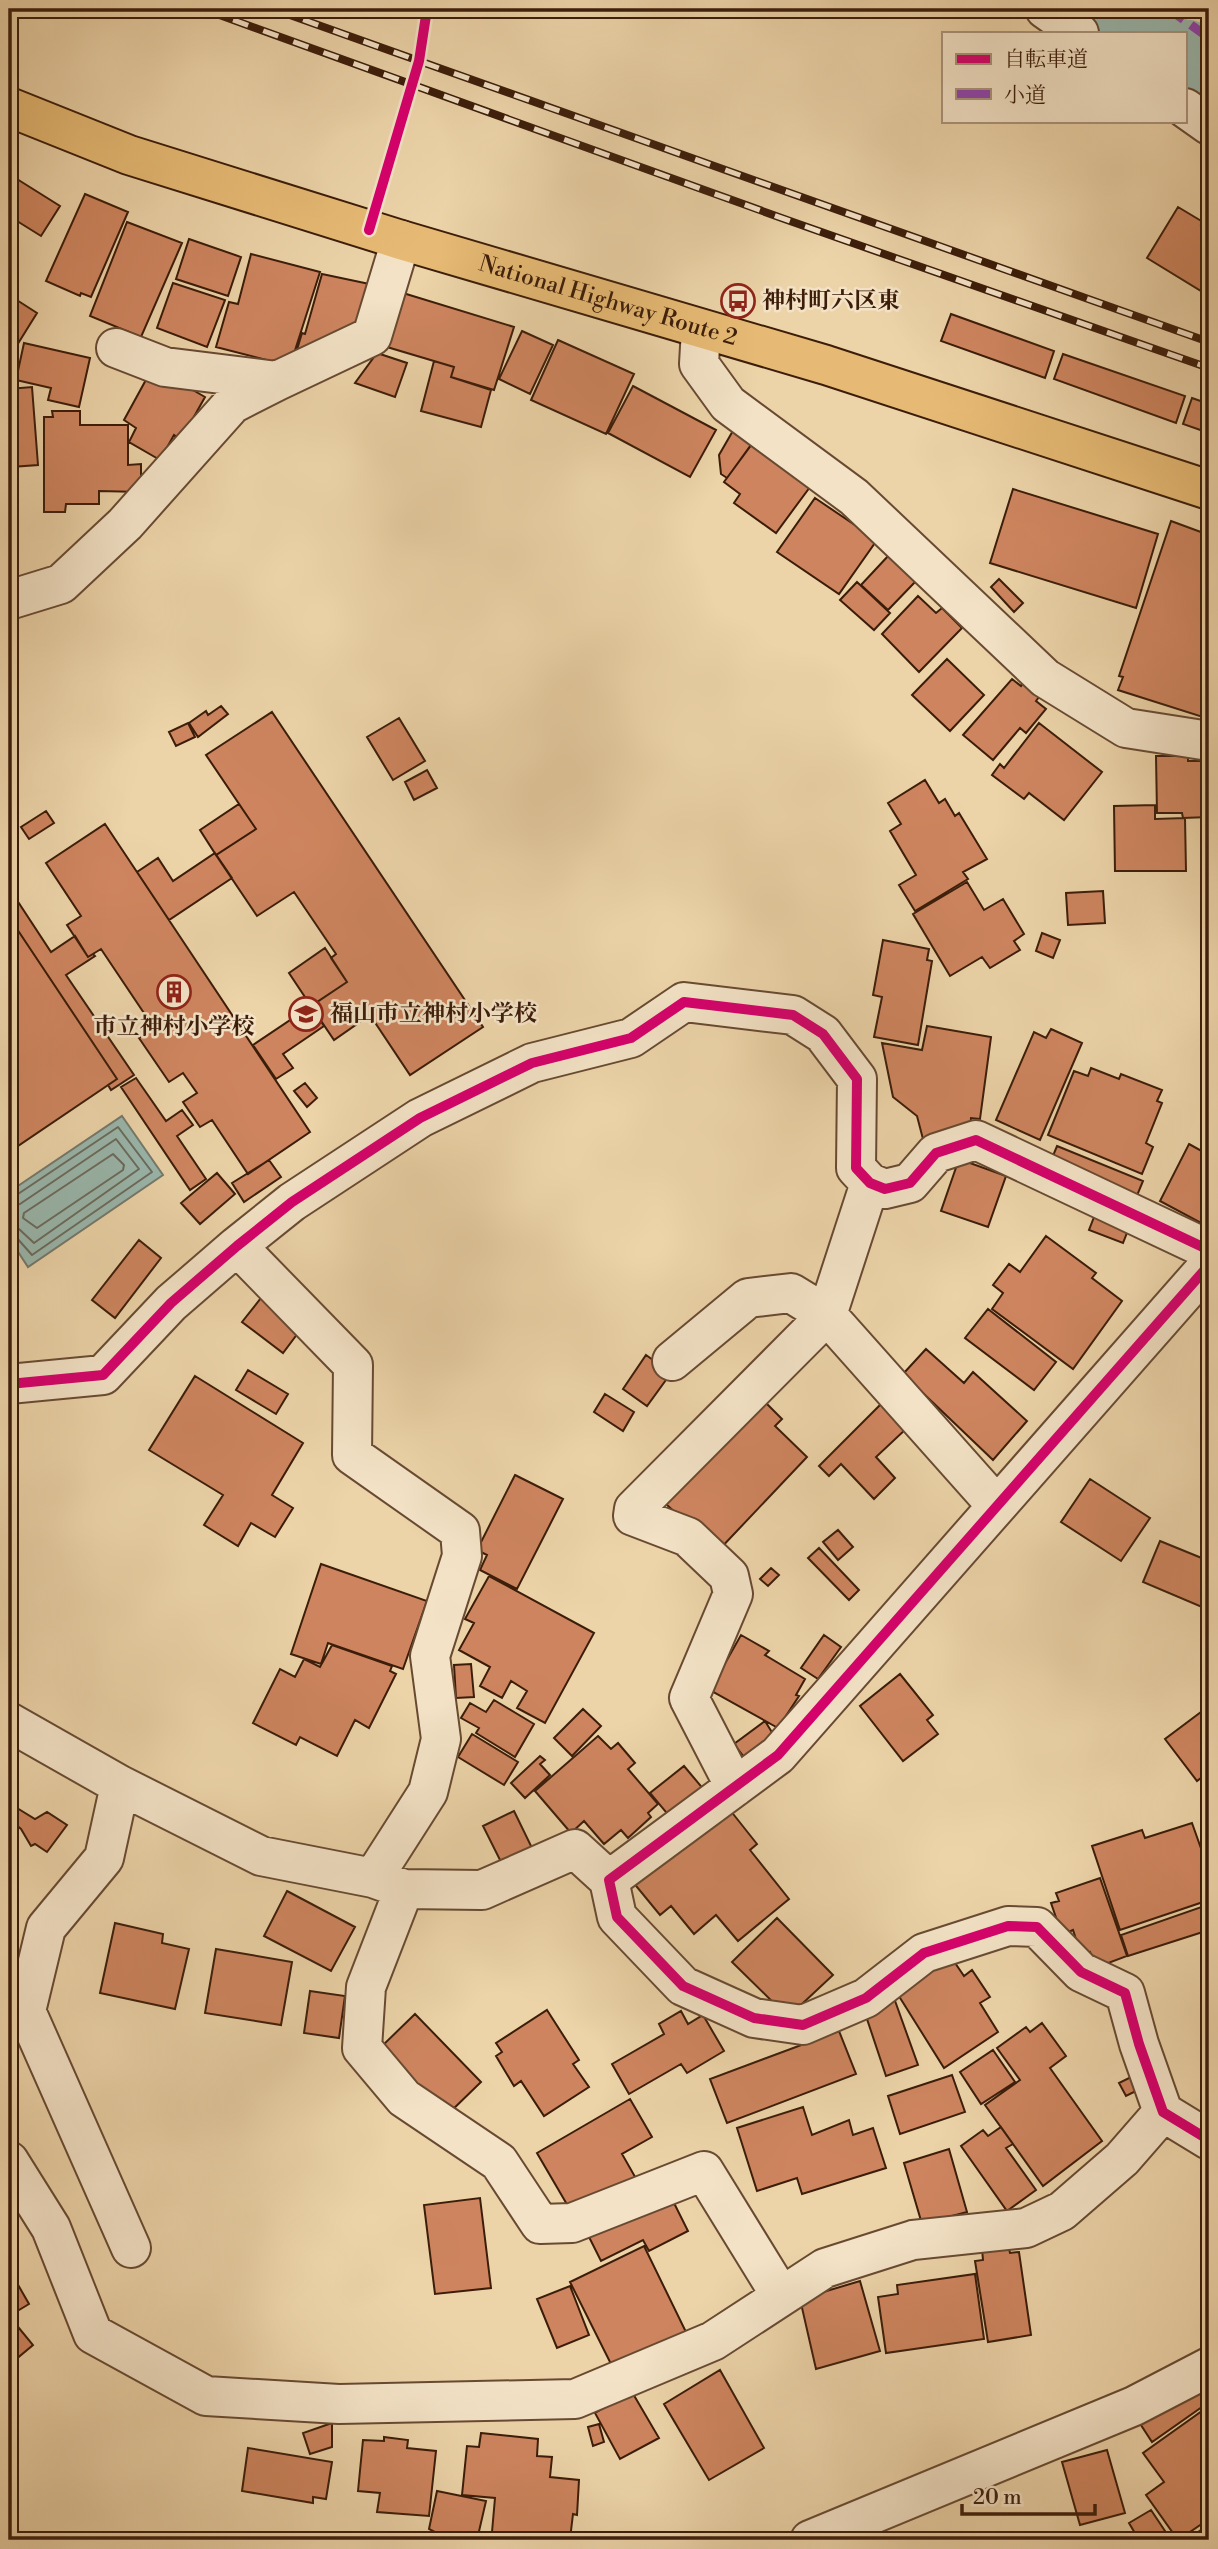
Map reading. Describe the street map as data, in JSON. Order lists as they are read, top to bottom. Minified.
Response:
{"streets":{"highway":["National Highway Route 2"]},"places":{"bus stop":["神村町六区東"],"building":["市立神村小学校"],"school or university":["福山市立神村小学校"]},"legend":["自転車道","小道"],"scale_bar":"20 m"}
